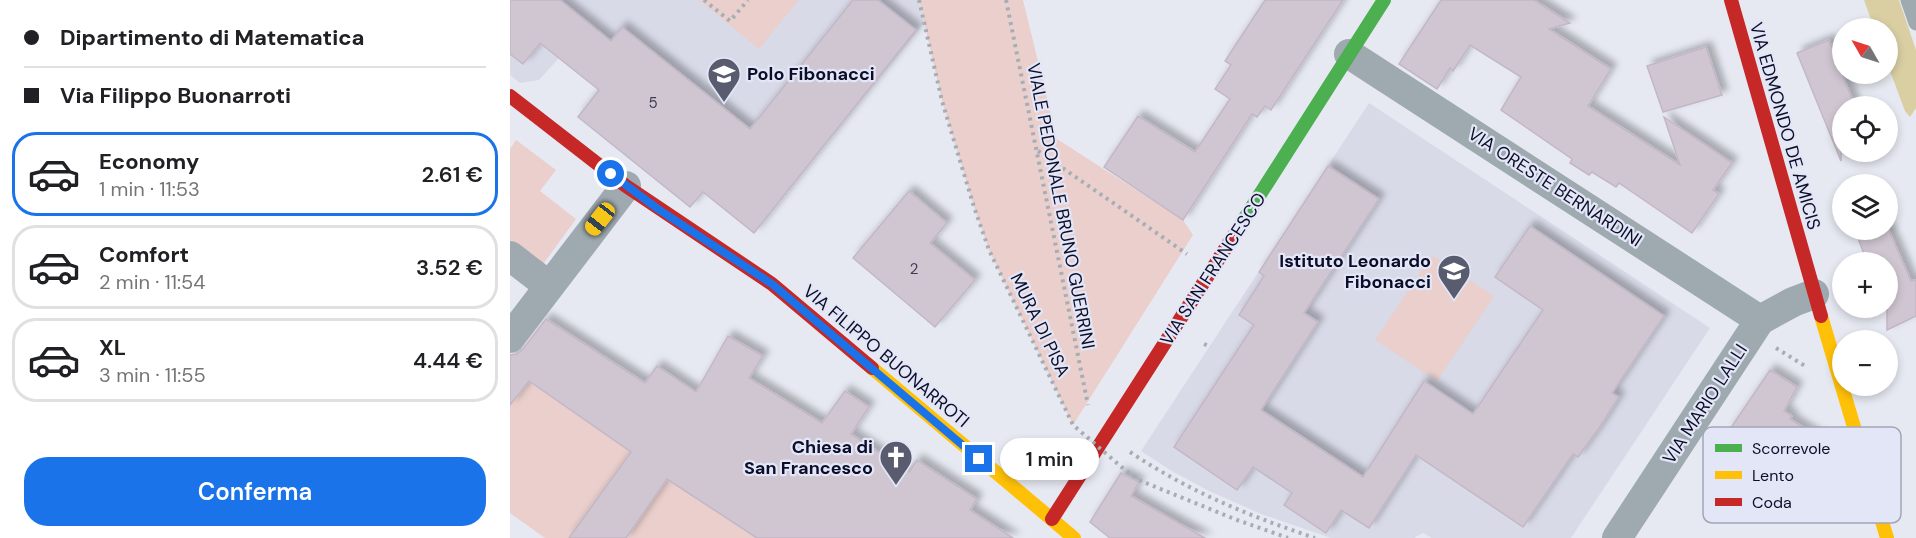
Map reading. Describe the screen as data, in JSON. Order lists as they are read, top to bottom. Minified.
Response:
{"streets":{"street":["VIA EDMONDO DE AMICIS","VIA ORESTE BERNARDINI","VIA SAN FRANCESCO","VIA FILIPPO BUONARROTI","VIA MARIO LALLI"],"path":["VIALE PEDONALE BRUNO GUERRINI","MURA DI PISA"]},"crossings":[["VIA EDMONDO DE AMICIS","VIA MARIO LALLI"],["VIA ORESTE BERNARDINI","VIA SAN FRANCESCO"],["VIA ORESTE BERNARDINI","VIA MARIO LALLI"],["VIA SAN FRANCESCO","VIA FILIPPO BUONARROTI"]],"places":{"school or university":["Polo Fibonacci","Istituto Leonardo Fibonacci"],"church":["Chiesa di San Francesco"]},"house_numbers":["5","2"],"legend":["Scorrevole","Lento","Coda"],"north":"top left","page":{"banner":["Dipartimento di Matematica","Via Filippo Buonarroti"],"map_buttons":["+","−"],"list":[{"name":"Economy","note":"1 min · 11:53","value":"2.61 €"},{"name":"Comfort","note":"2 min · 11:54","value":"3.52 €"},{"name":"XL","note":"3 min · 11:55","value":"4.44 €"}],"bubble":"1 min","buttons":"Conferma"}}
